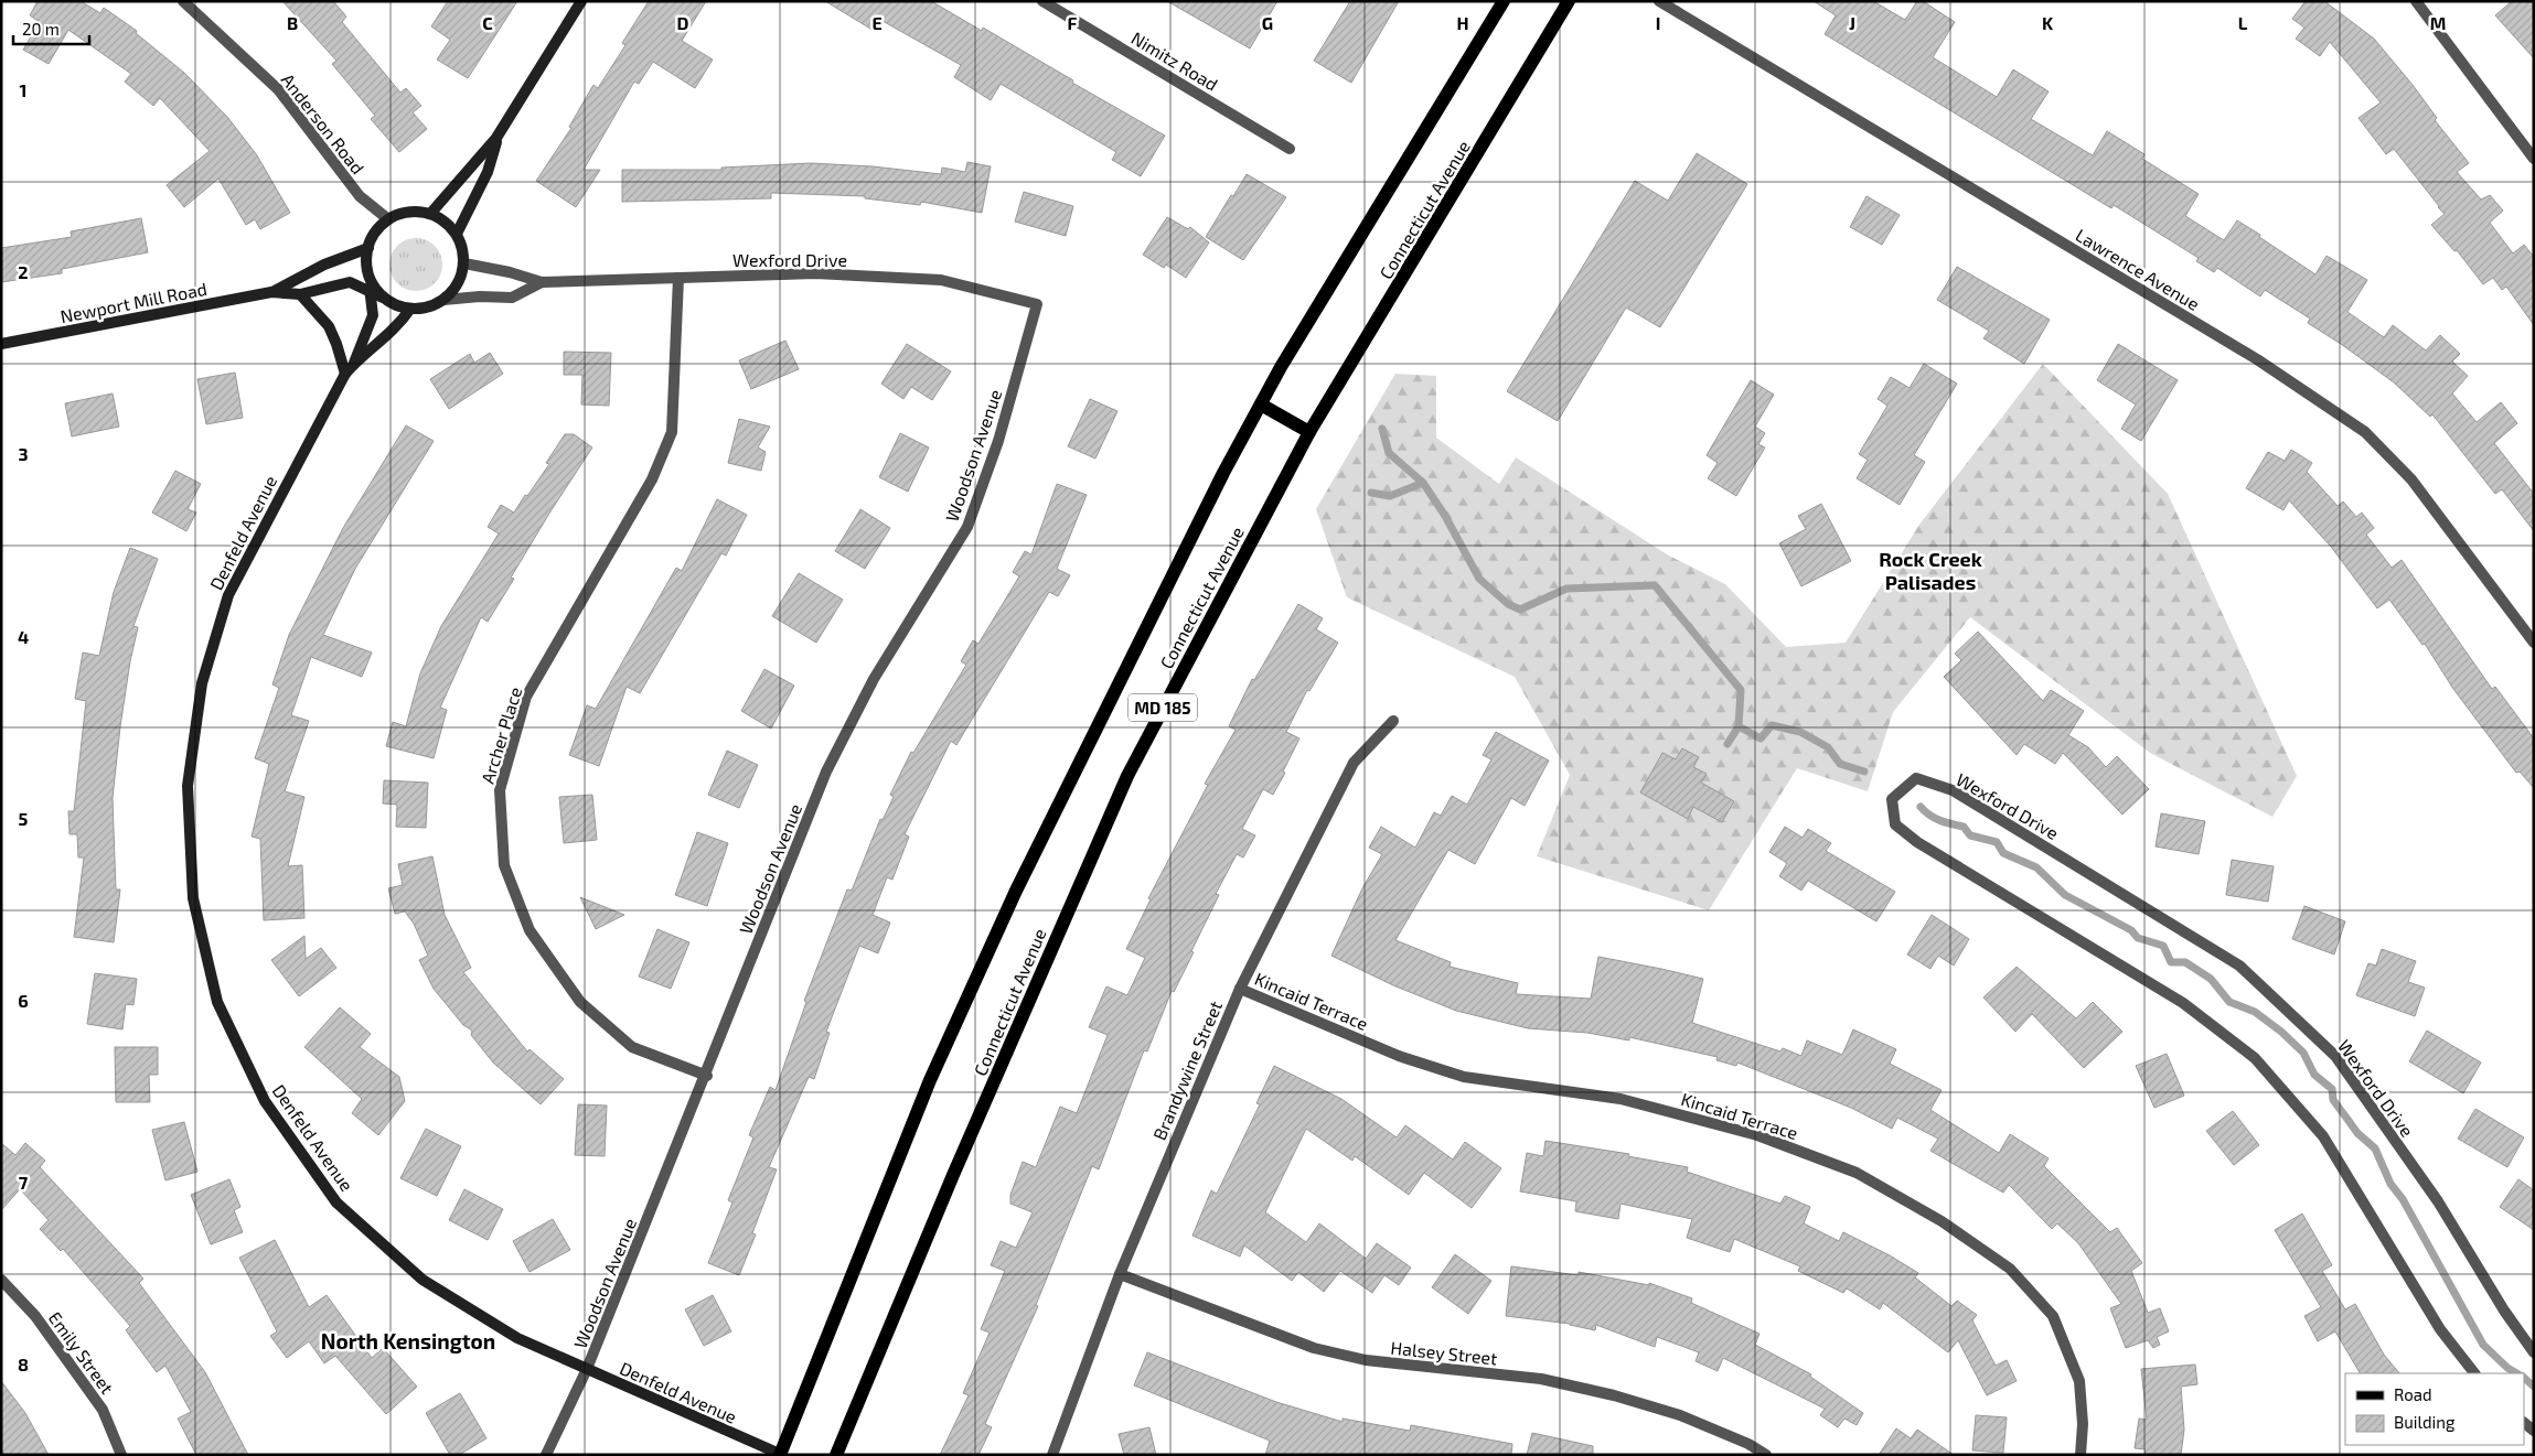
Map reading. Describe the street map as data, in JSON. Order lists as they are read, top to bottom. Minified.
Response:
{"streets":{"main road":["Connecticut Avenue","MD 185"],"street":["Nimitz Road","Anderson Road","Wexford Drive","Lawrence Avenue","Newport Mill Road","Woodson Avenue","Denfeld Avenue","Archer Place","Kincaid Terrace","Brandywine Street","Emily Street","Halsey Street"]},"crossings":[["Anderson Road","Wexford Drive"],["Anderson Road","Newport Mill Road"],["Anderson Road","Denfeld Avenue"],["Connecticut Avenue","Denfeld Avenue"],["Wexford Drive","Newport Mill Road"],["Wexford Drive","Woodson Avenue"],["Wexford Drive","Denfeld Avenue"],["Wexford Drive","Archer Place"],["Newport Mill Road","Denfeld Avenue"],["Woodson Avenue","Denfeld Avenue"],["Woodson Avenue","Archer Place"],["Kincaid Terrace","Brandywine Street"],["Brandywine Street","Halsey Street"]],"districts":["Rock Creek Palisades","North Kensington"],"legend":["Road","Building"],"scale_bar":"20 m","grid":{"columns":["B","C","D","E","F","G","H","I","J","K","L","M"],"rows":["1","2","3","4","5","6","7","8"]}}
